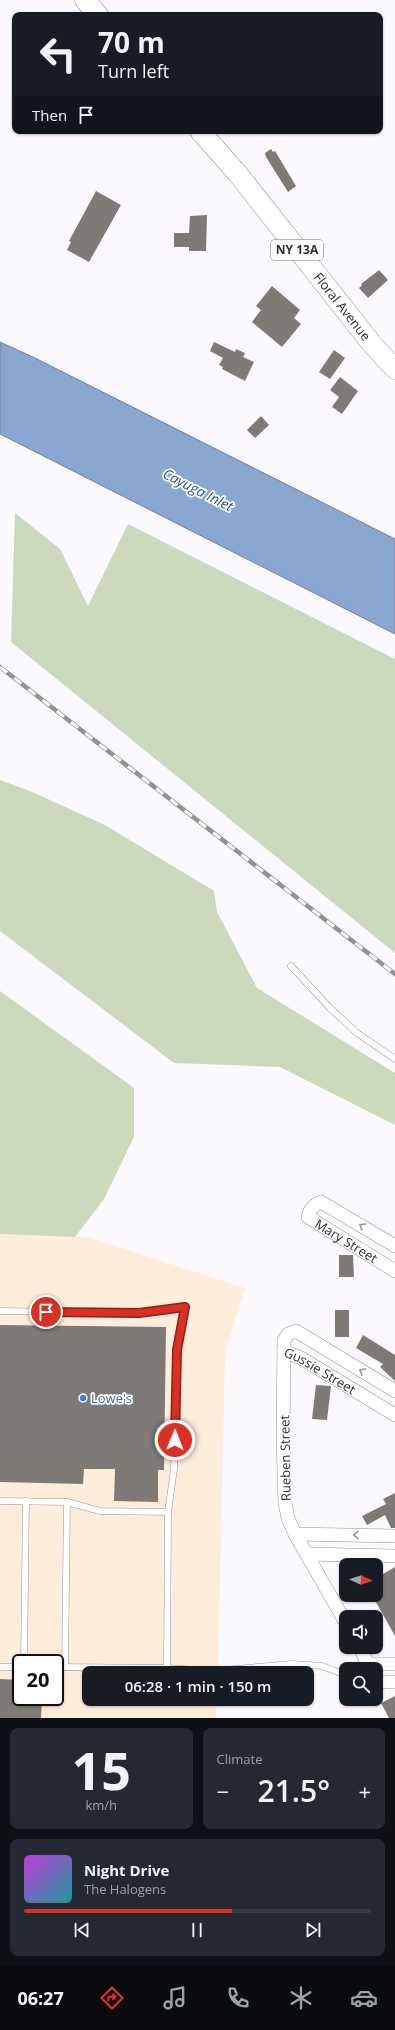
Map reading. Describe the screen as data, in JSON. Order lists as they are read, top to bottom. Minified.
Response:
{"streets":{"main road":["NY 13A","Floral Avenue"],"street":["Mary Street","Gussie Street","Rueben Street"]},"crossings":[["Gussie Street","Rueben Street"]],"one_way":["Gussie Street"],"water":["Cayuga Inlet"],"places":["Lowe's"],"north":"right","page":{"turn":["70 m","Turn left"],"then":"Then","limit":"20","trip":"06:28 · 1 min · 150 m","tile":[["15","km/h"],"Climate"],"heat":["−","21.5°","+"],"song":["Night Drive","The Halogens"],"tabs":"06:27"}}
